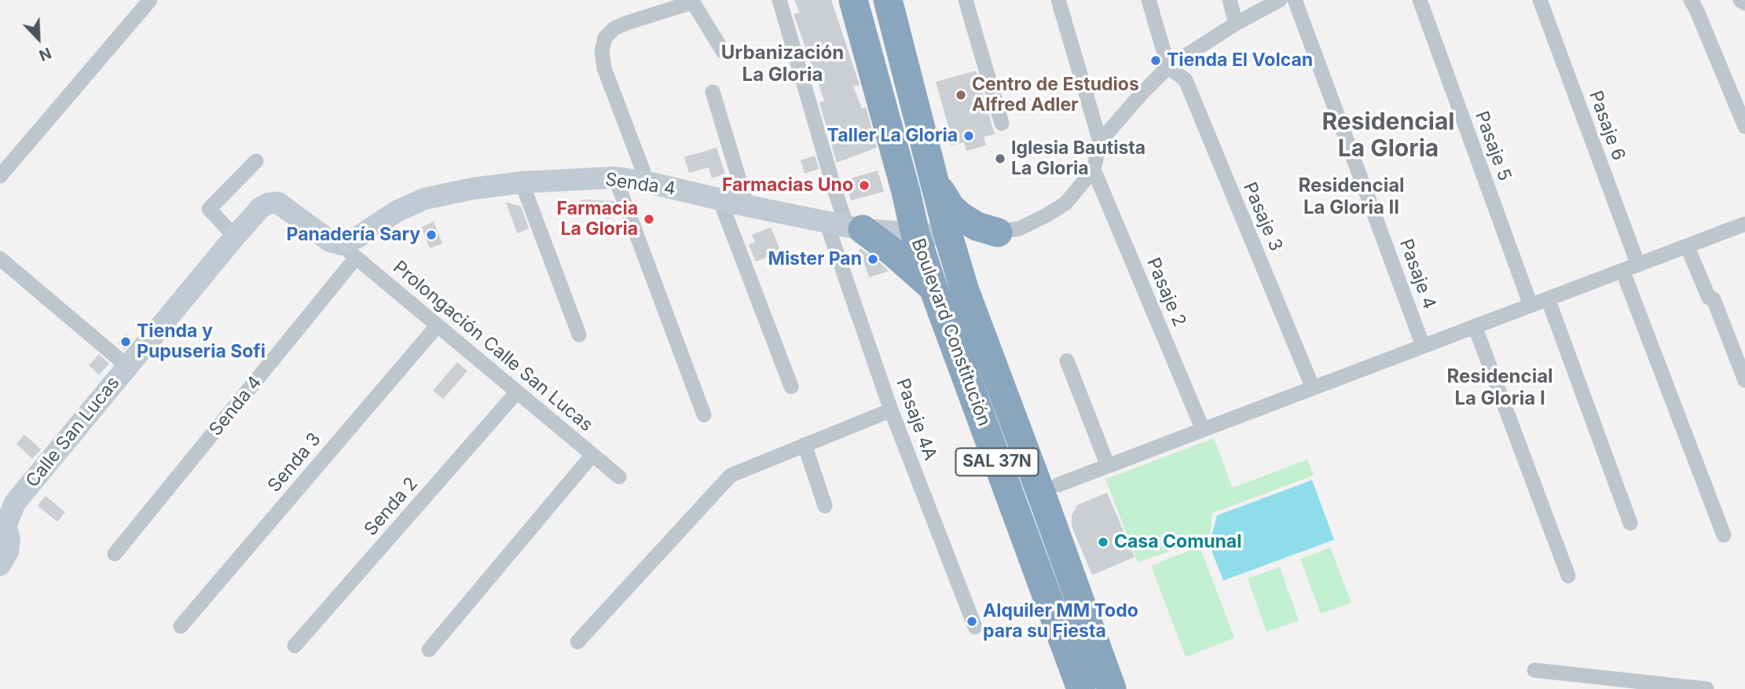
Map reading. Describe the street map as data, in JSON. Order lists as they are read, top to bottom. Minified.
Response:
{"streets":{"highway":["Boulevard Constitución","SAL 37N"],"street":["Pasaje 6","Pasaje 5","Senda 4","Pasaje 3","Pasaje 4","Pasaje 2","Prolongación Calle San Lucas","Pasaje 4A","Calle San Lucas","Senda 3","Senda 2"]},"crossings":[["Senda 4","Boulevard Constitución"],["Senda 4","Prolongación Calle San Lucas"],["Senda 4","Pasaje 4A"],["Senda 4","Calle San Lucas"],["Prolongación Calle San Lucas","Calle San Lucas"],["Prolongación Calle San Lucas","Senda 3"],["Prolongación Calle San Lucas","Senda 2"]],"districts":["Urbanización La Gloria","Residencial La Gloria","Residencial La Gloria II","Residencial La Gloria I"],"places":["Tienda El Volcan","Centro de Estudios Alfred Adler","Taller La Gloria","Iglesia Bautista La Gloria","Farmacias Uno","Farmacia La Gloria","Panadería Sary","Mister Pan","Tienda y Pupuseria Sofi","Casa Comunal","Alquiler MM Todo para su Fiesta"],"north":"bottom right"}
